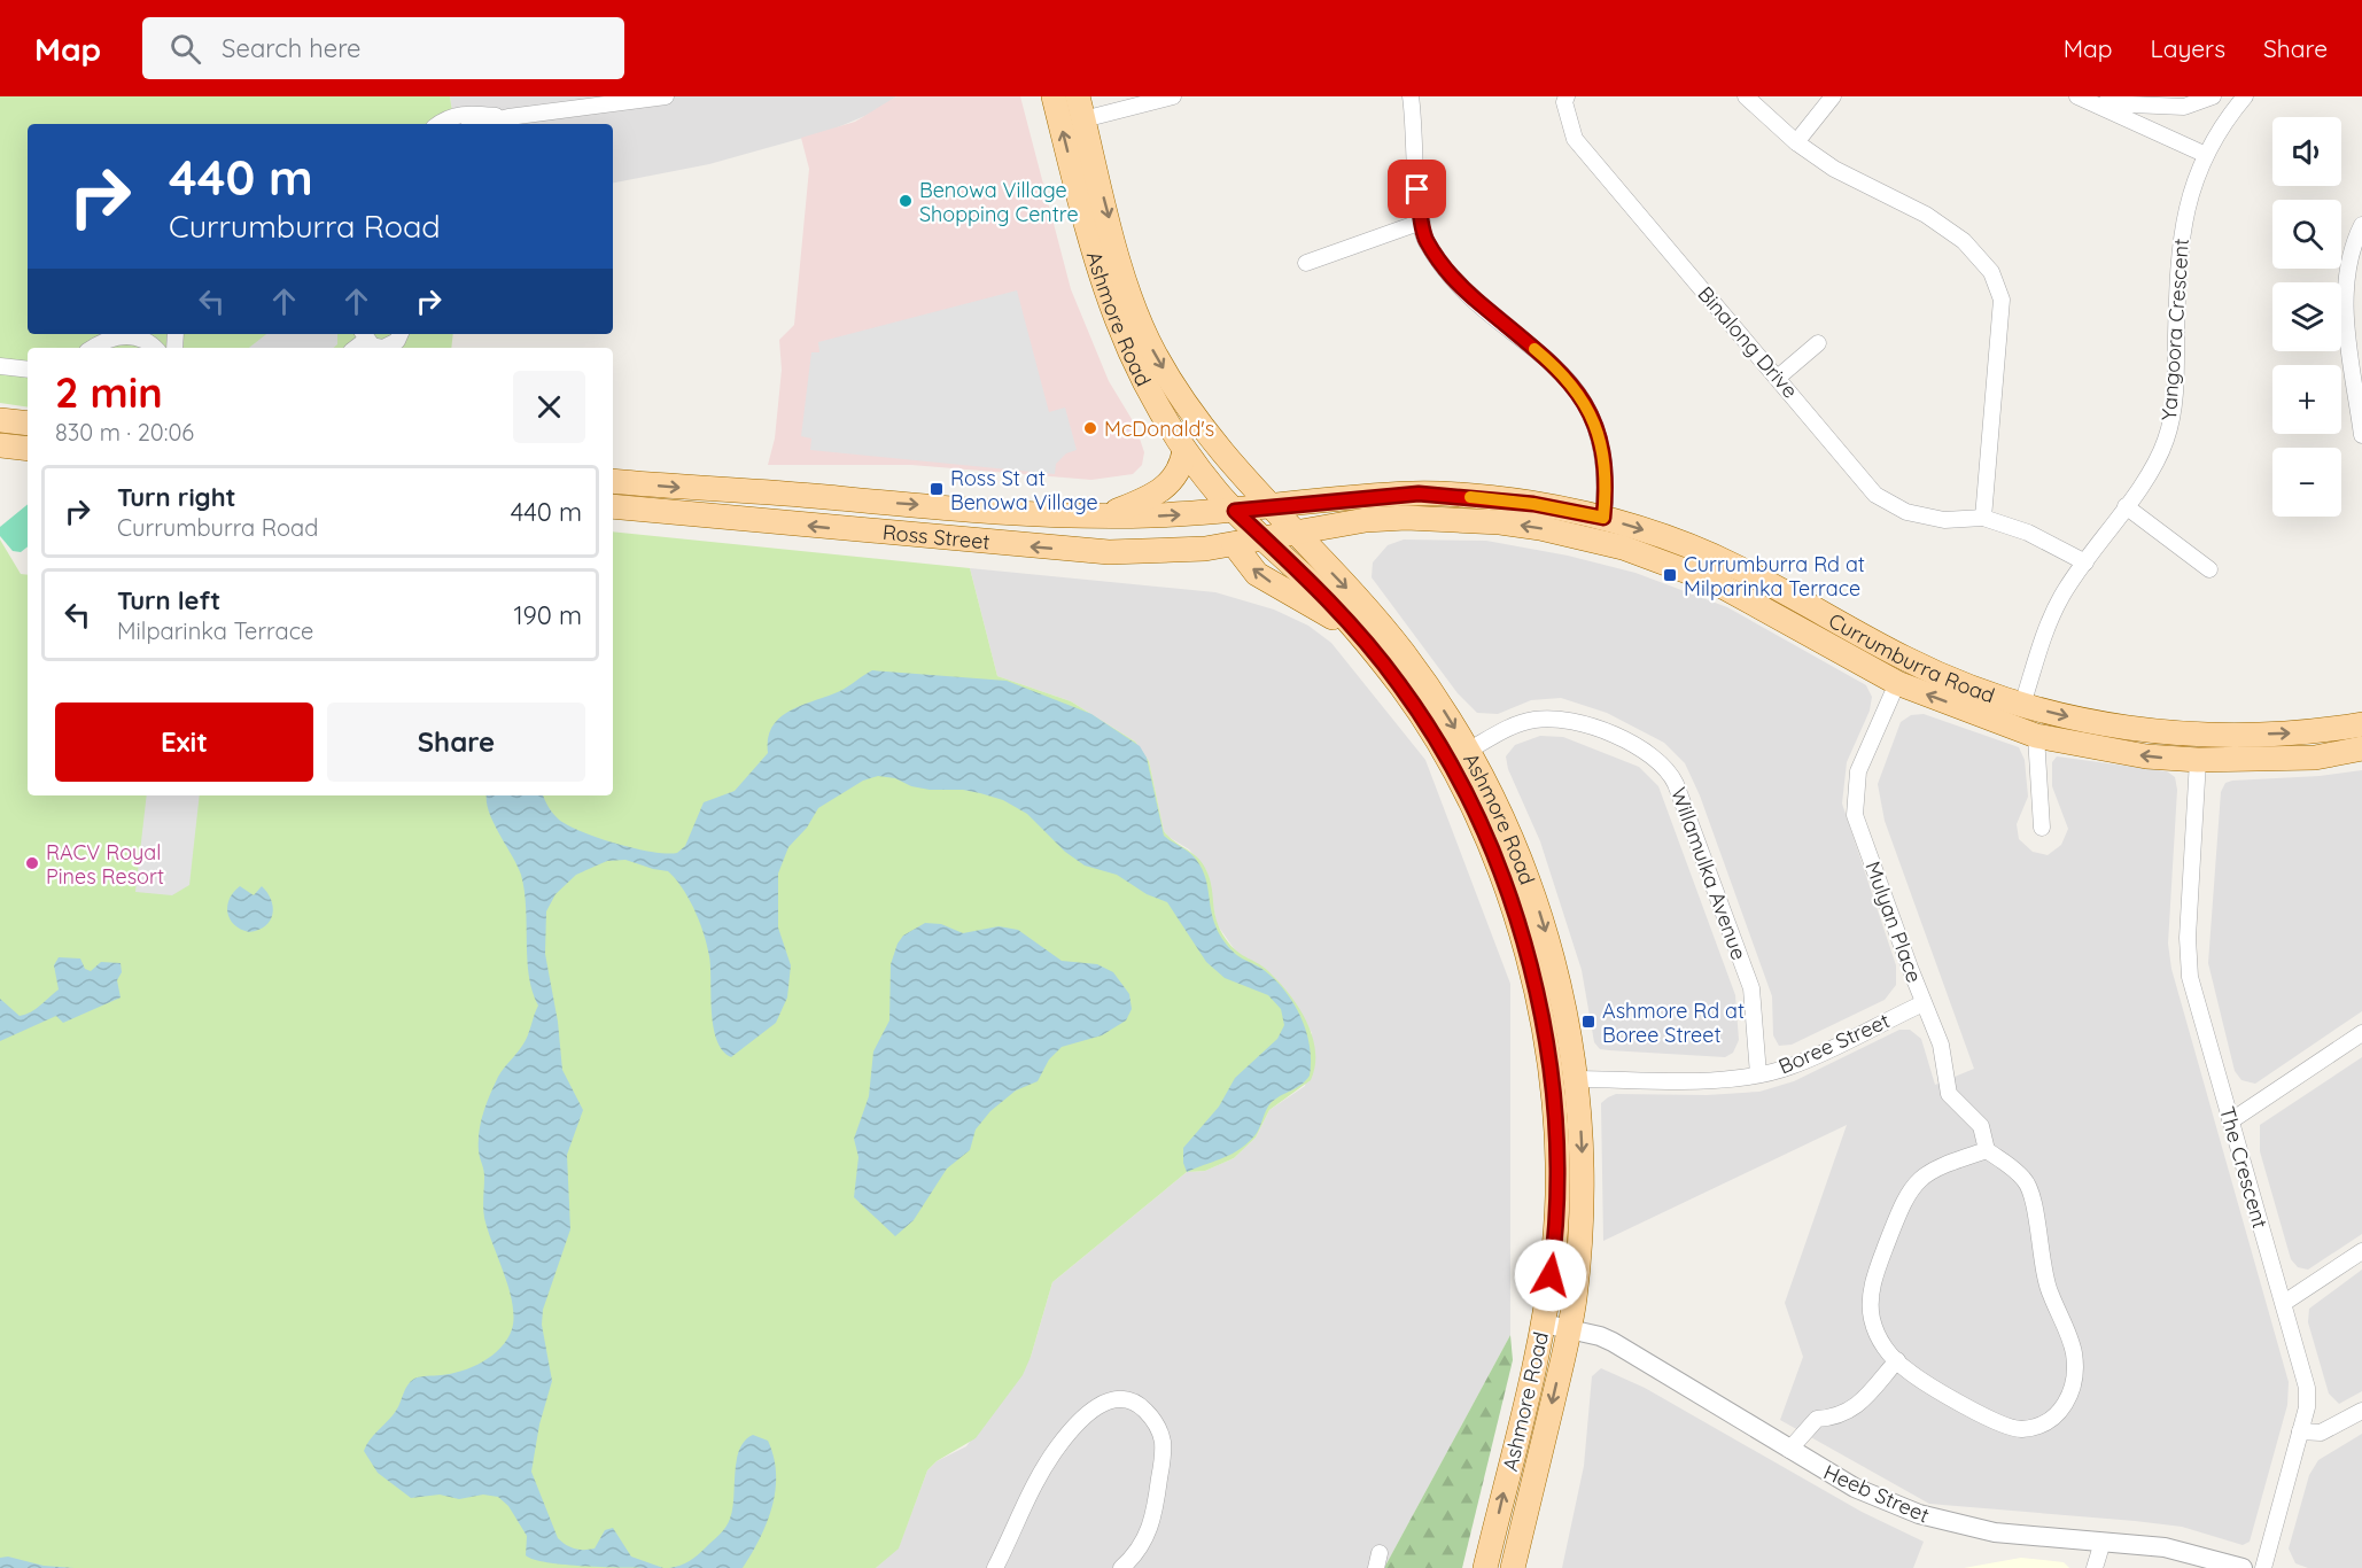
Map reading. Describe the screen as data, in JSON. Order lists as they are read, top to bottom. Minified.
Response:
{"streets":{"main road":["Ashmore Road","Ross Street","Currumburra Road"],"street":["Yangoora Crescent","Binalong Drive","Willamulka Avenue","Mulyan Place","Boree Street","The Crescent","Heeb Street"]},"crossings":[["Ashmore Road","Ross Street"],["Ashmore Road","Currumburra Road"],["Ashmore Road","Willamulka Avenue"],["Ashmore Road","Boree Street"],["Ashmore Road","Heeb Street"],["Yangoora Crescent","Binalong Drive"],["Yangoora Crescent","Currumburra Road"],["Ross Street","Currumburra Road"],["Currumburra Road","Mulyan Place"],["Currumburra Road","The Crescent"],["Willamulka Avenue","Boree Street"],["Mulyan Place","Boree Street"]],"places":{"other":["Benowa Village Shopping Centre","McDonald's","RACV Royal Pines Resort"],"transit":["Ross St at Benowa Village","Currumburra Rd at Milparinka Terrace","Ashmore Rd at Boree Street"]},"page":{"header":"Map","search":"Search here","nav":["Map","Layers","Share"],"map_buttons":["+","−"],"turn":["440 m","Currumburra Road"],"heading":["2 min","830 m · 20:06"],"list":[{"name":"Turn right","note":"Currumburra Road","value":"440 m"},{"name":"Turn left","note":"Milparinka Terrace","value":"190 m"}],"buttons":["Exit","Share"]}}
